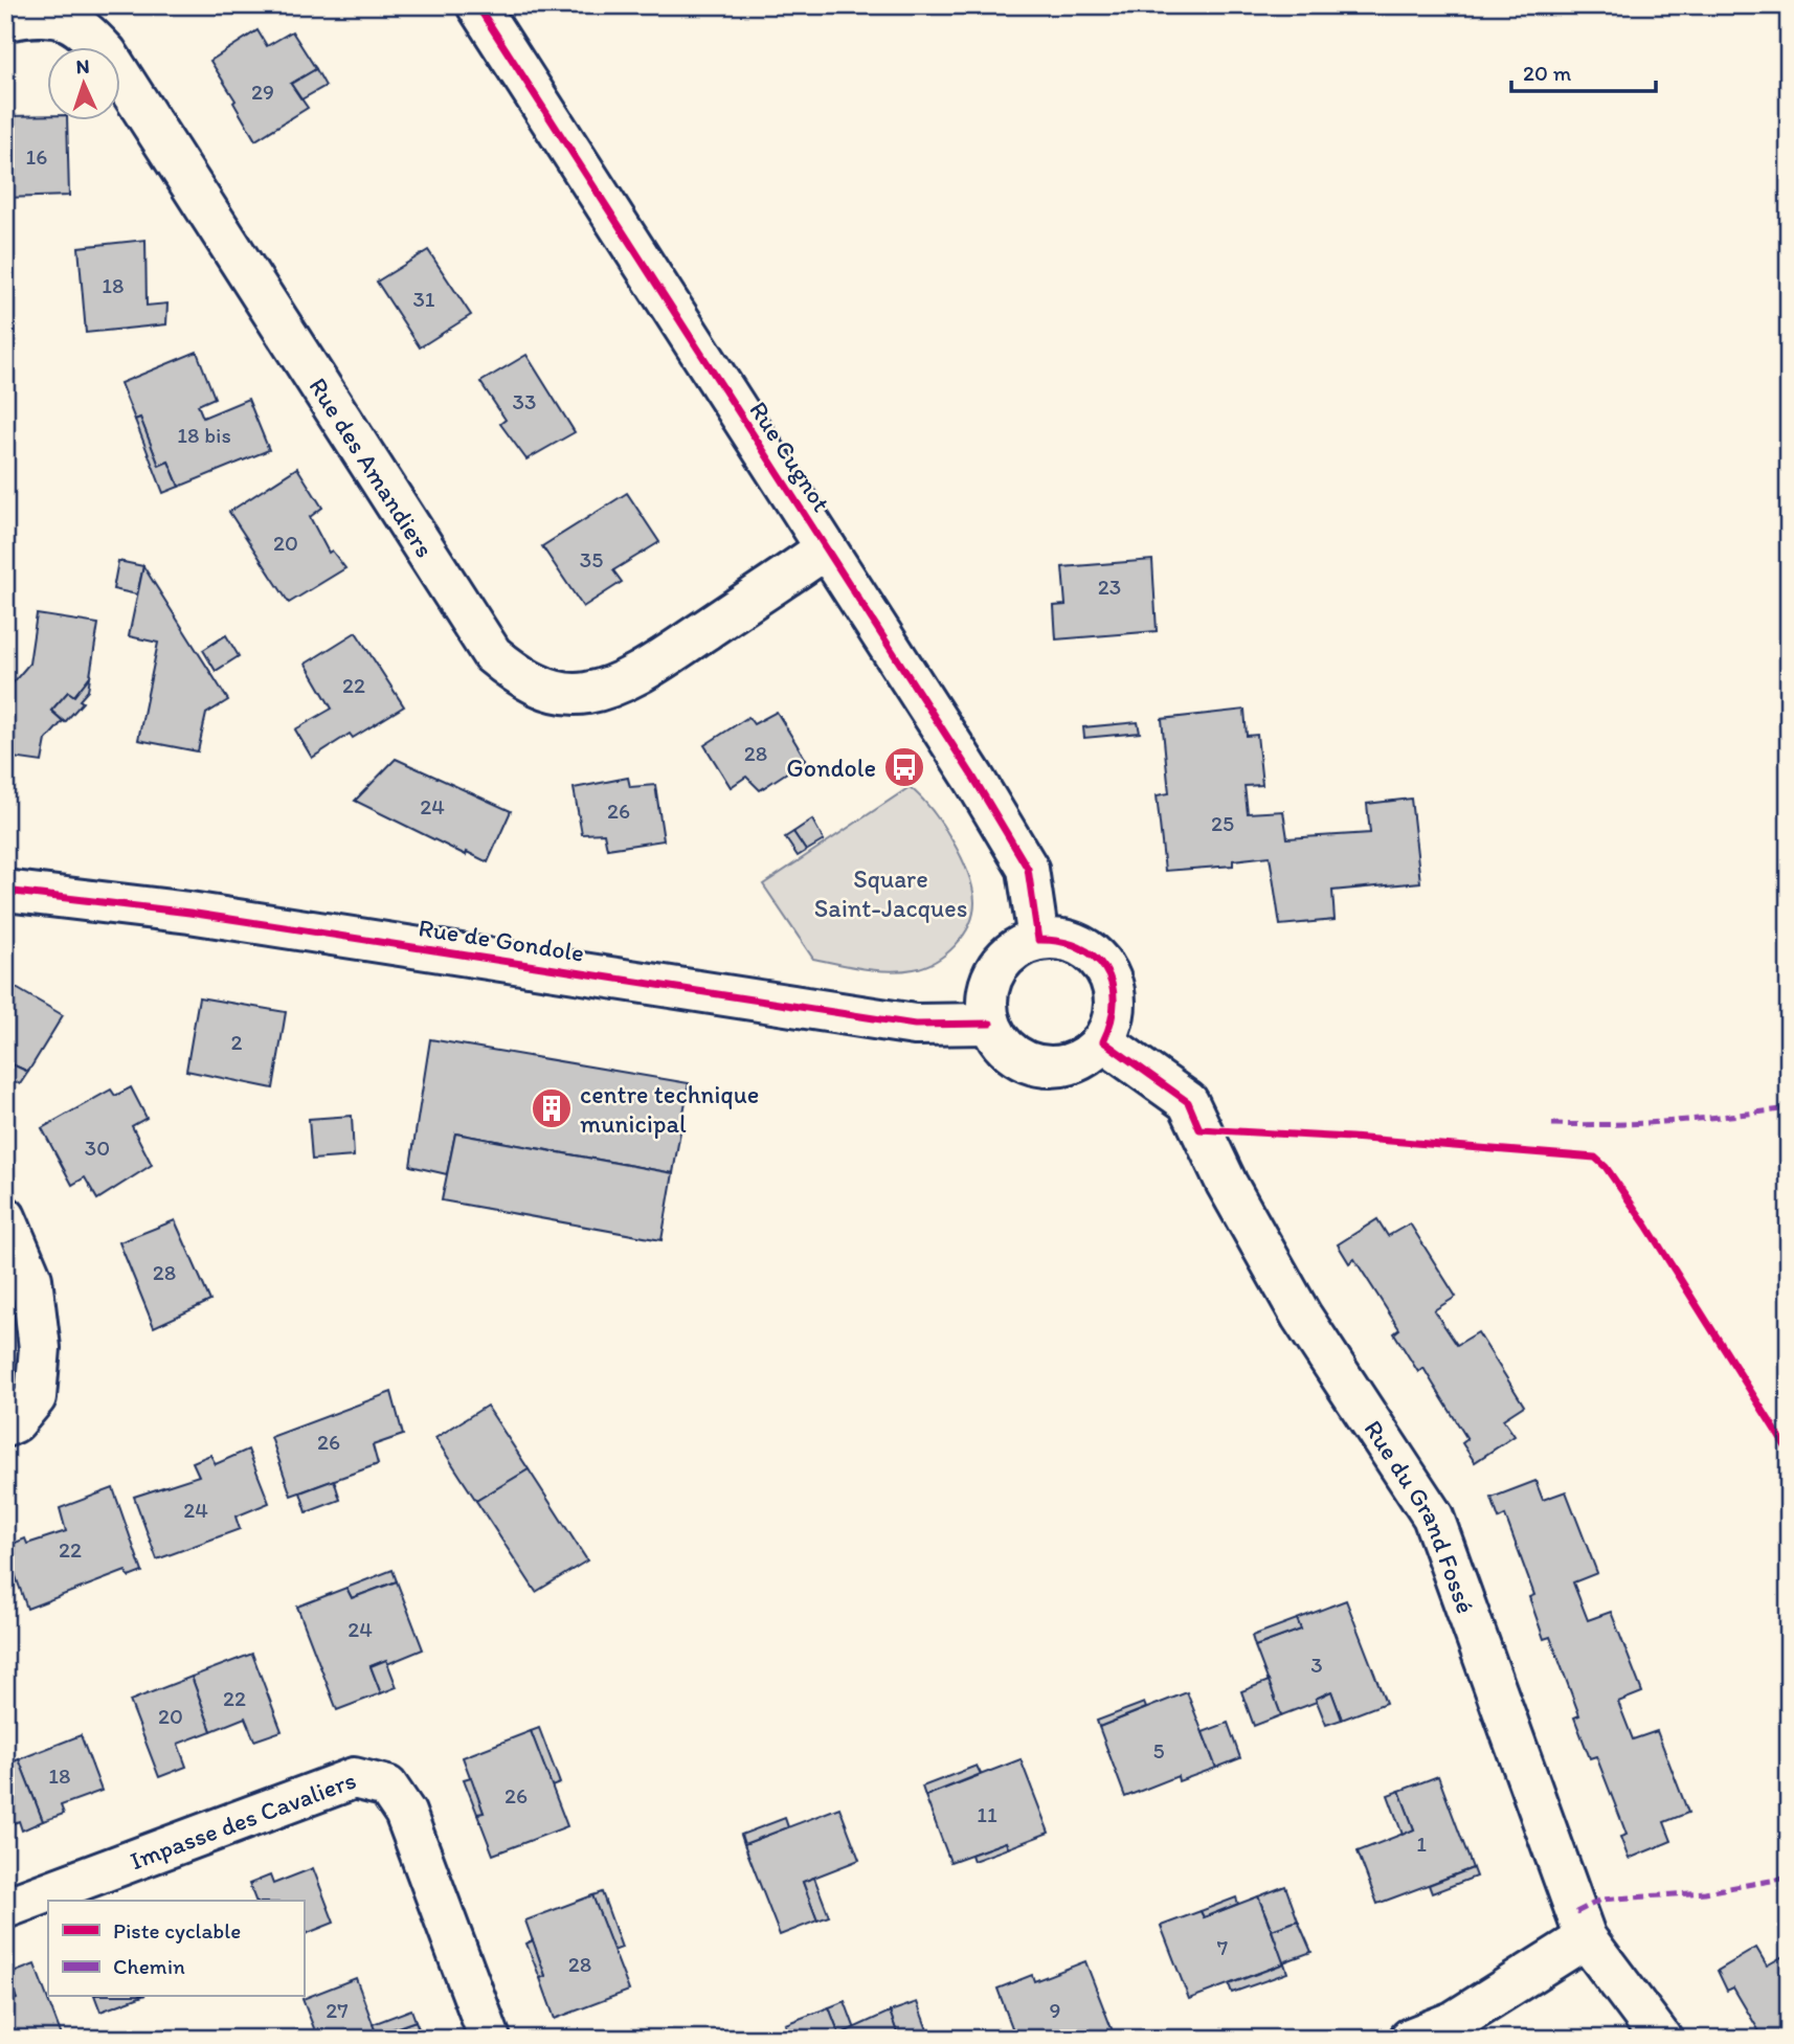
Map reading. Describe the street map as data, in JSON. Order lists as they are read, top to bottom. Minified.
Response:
{"streets":{"street":["Rue Cugnot","Rue des Amandiers","Rue de Gondole","Rue du Grand Fossé","Impasse des Cavaliers"]},"crossings":[["Rue Cugnot","Rue des Amandiers"],["Rue Cugnot","Rue de Gondole"],["Rue Cugnot","Rue du Grand Fossé"],["Rue de Gondole","Rue du Grand Fossé"]],"parks":["Square Saint-Jacques"],"places":{"bus stop":["Gondole"],"building":["centre technique municipal"]},"house_numbers":["29","16","18","31","33","18 bis","20","35","23","22","28","24","26","25","2","30","28","26","24","22","24","3","22","20","5","18","26","11","1","7","28","27","9"],"legend":["Piste cyclable","Chemin"],"scale_bar":"20 m","north":"top"}
